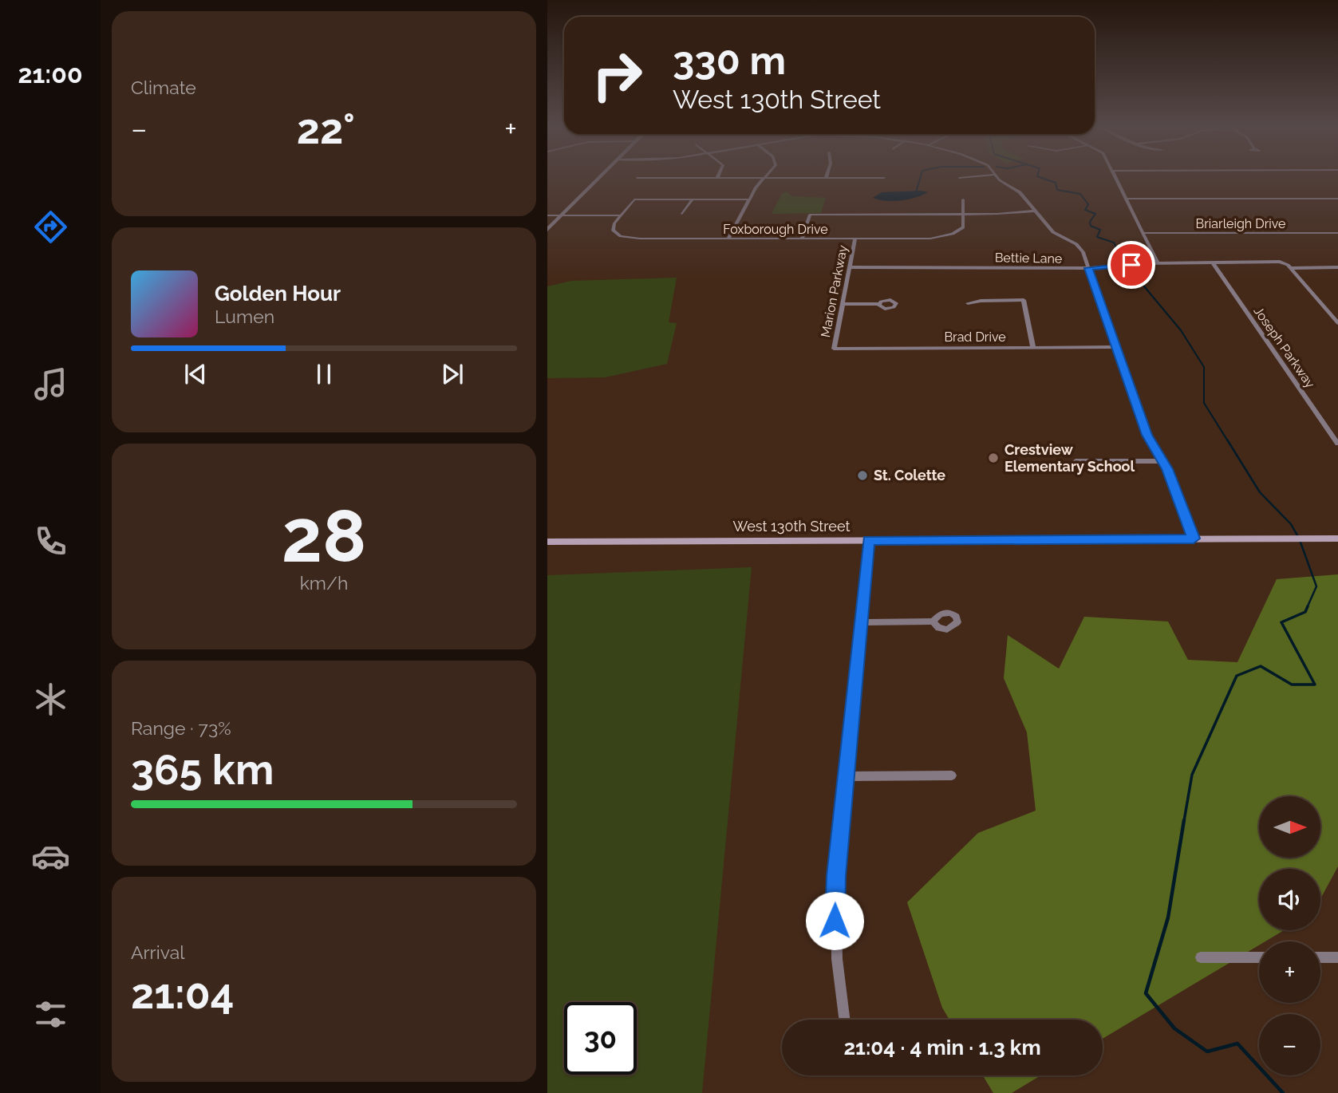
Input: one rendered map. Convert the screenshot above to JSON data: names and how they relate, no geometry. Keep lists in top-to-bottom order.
{
  "streets": {
    "main road": ["West 130th Street"],
    "street": [
      "Briarleigh Drive",
      "Foxborough Drive",
      "Bettie Lane",
      "Marion Parkway",
      "Brad Drive",
      "Joseph Parkway"
    ]
  },
  "crossings": [
    ["Foxborough Drive", "Marion Parkway"],
    ["Bettie Lane", "Marion Parkway"],
    ["Bettie Lane", "Joseph Parkway"],
    ["Marion Parkway", "Brad Drive"]
  ],
  "places": ["Crestview Elementary School", "St. Colette"],
  "north": "right",
  "page": {
    "tabs": "21:00",
    "tile": [
      "Climate",
      ["28", "km/h"],
      ["Range · 73%", "365 km"],
      ["Arrival", "21:04"]
    ],
    "turn": ["330 m", "West 130th Street"],
    "heat": ["−", "22°", "+"],
    "song": ["Golden Hour", "Lumen"],
    "map_buttons": ["+", "−"],
    "limit": "30",
    "trip": "21:04 · 4 min · 1.3 km"
  }
}
